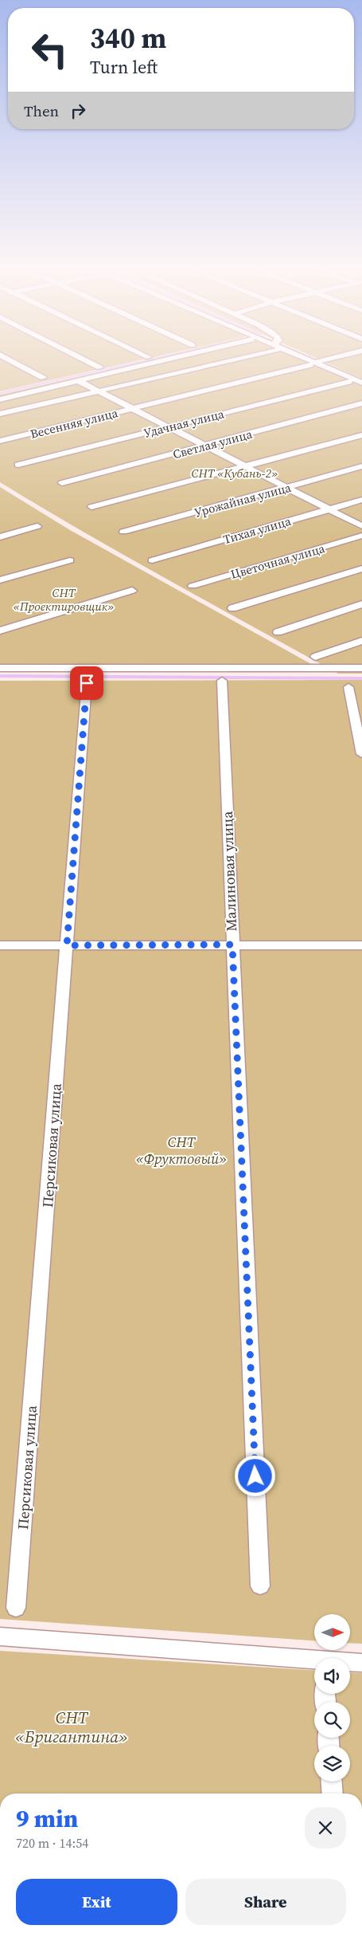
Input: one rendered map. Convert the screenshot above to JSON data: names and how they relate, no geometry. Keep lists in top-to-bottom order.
{
  "streets": {
    "street": [
      "Весенняя улица",
      "Удачная улица",
      "Светлая улица",
      "Урожайная улица",
      "Тихая улица",
      "Цветочная улица",
      "Малиновая улица",
      "Персиковая улица"
    ]
  },
  "parks": [
    "СНТ «Кубань-2»",
    "СНТ «Проектировщик»",
    "СНТ «Фруктовый»",
    "СНТ «Бригантина»"
  ],
  "north": "right",
  "page": {
    "turn": ["340 m", "Turn left"],
    "then": "Then",
    "heading": ["9 min", "720 m · 14:54"],
    "buttons": ["Exit", "Share"]
  }
}
